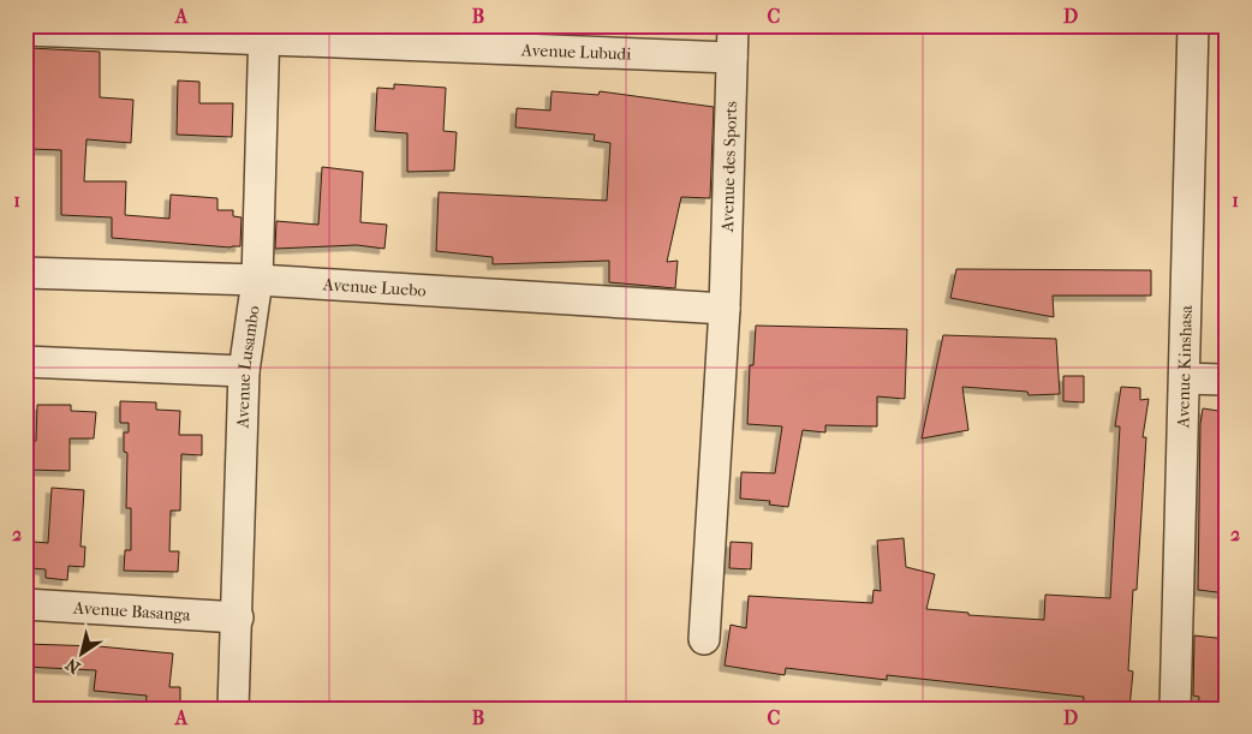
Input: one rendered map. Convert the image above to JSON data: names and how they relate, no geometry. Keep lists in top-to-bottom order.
{
  "streets": {
    "street": [
      "Avenue Lubudi",
      "Avenue des Sports",
      "Avenue Luebo",
      "Avenue Lusambo",
      "Avenue Kinshasa",
      "Avenue Basanga"
    ]
  },
  "crossings": [
    ["Avenue Lubudi", "Avenue des Sports"],
    ["Avenue Lubudi", "Avenue Lusambo"],
    ["Avenue des Sports", "Avenue Luebo"],
    ["Avenue Luebo", "Avenue Lusambo"],
    ["Avenue Lusambo", "Avenue Basanga"]
  ],
  "north": "bottom left",
  "grid": {
    "columns": [
      "A",
      "B",
      "C",
      "D"
    ],
    "rows": ["1", "2"]
  }
}
